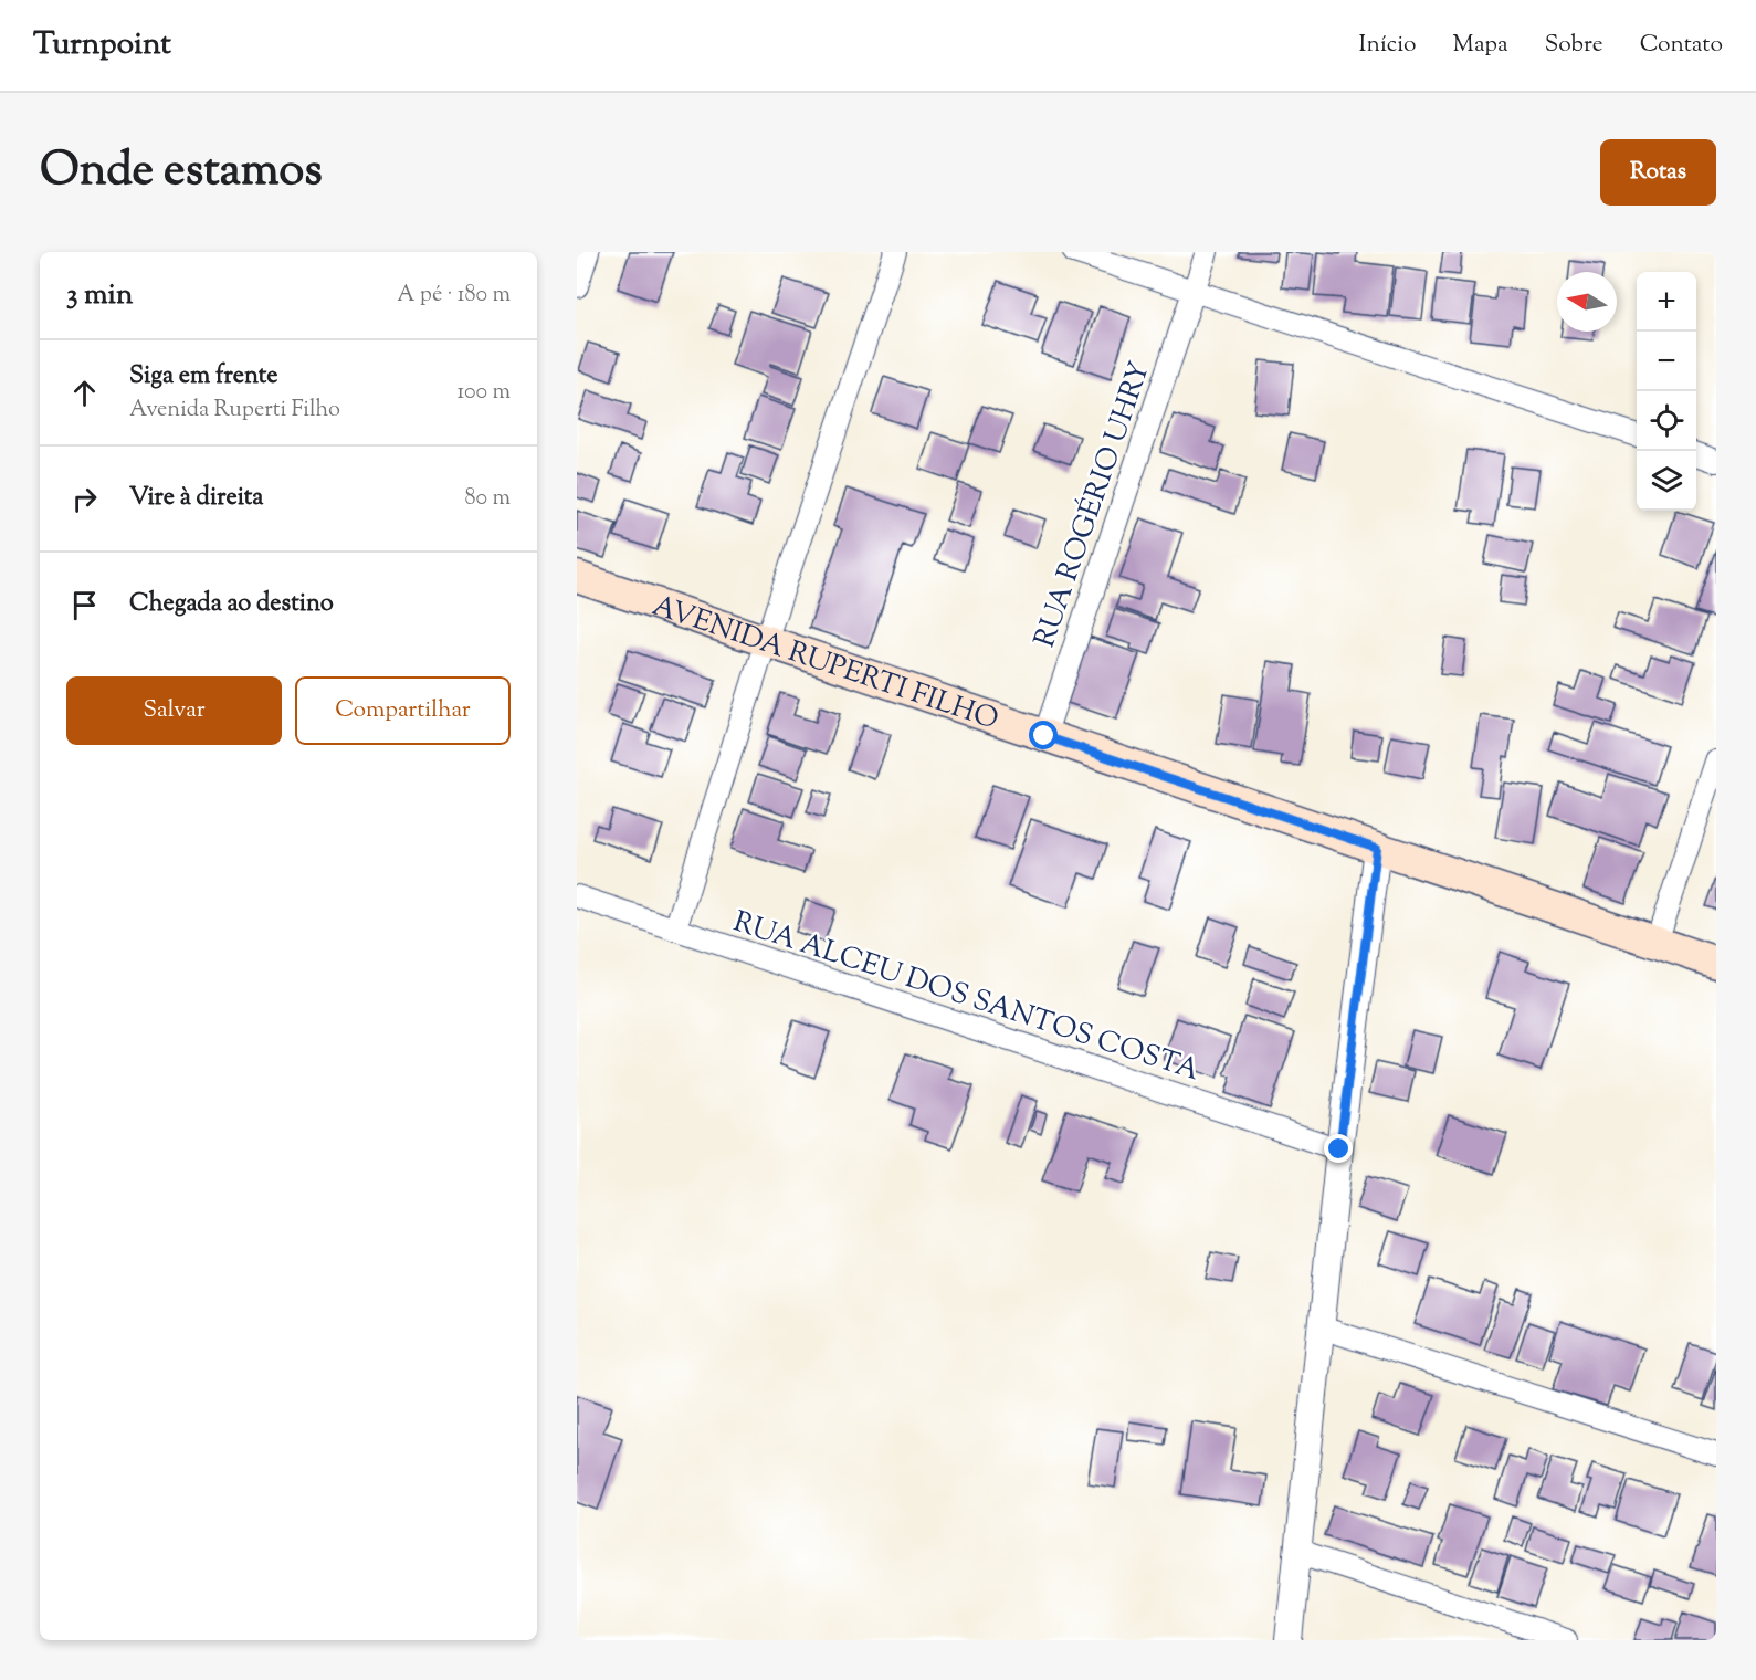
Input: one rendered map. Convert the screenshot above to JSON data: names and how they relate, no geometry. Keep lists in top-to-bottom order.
{
  "streets": {
    "main road": ["AVENIDA RUPERTI FILHO"],
    "street": ["RUA ROGÉRIO UHRY", "RUA ALCEU DOS SANTOS COSTA"]
  },
  "crossings": [
    ["RUA ROGÉRIO UHRY", "AVENIDA RUPERTI FILHO"]
  ],
  "north": "left",
  "page": {
    "header": "Turnpoint",
    "nav": [
      "Início",
      "Mapa",
      "Sobre",
      "Contato"
    ],
    "title": "Onde estamos",
    "buttons": [
      "Rotas",
      ["Salvar", "Compartilhar"]
    ],
    "heading": ["3 min", "A pé · 180 m"],
    "map_buttons": ["+", "−"],
    "list": [
      ["Siga em frente", "Avenida Ruperti Filho", "100 m"],
      ["Vire à direita", "80 m"],
      "Chegada ao destino"
    ]
  }
}
